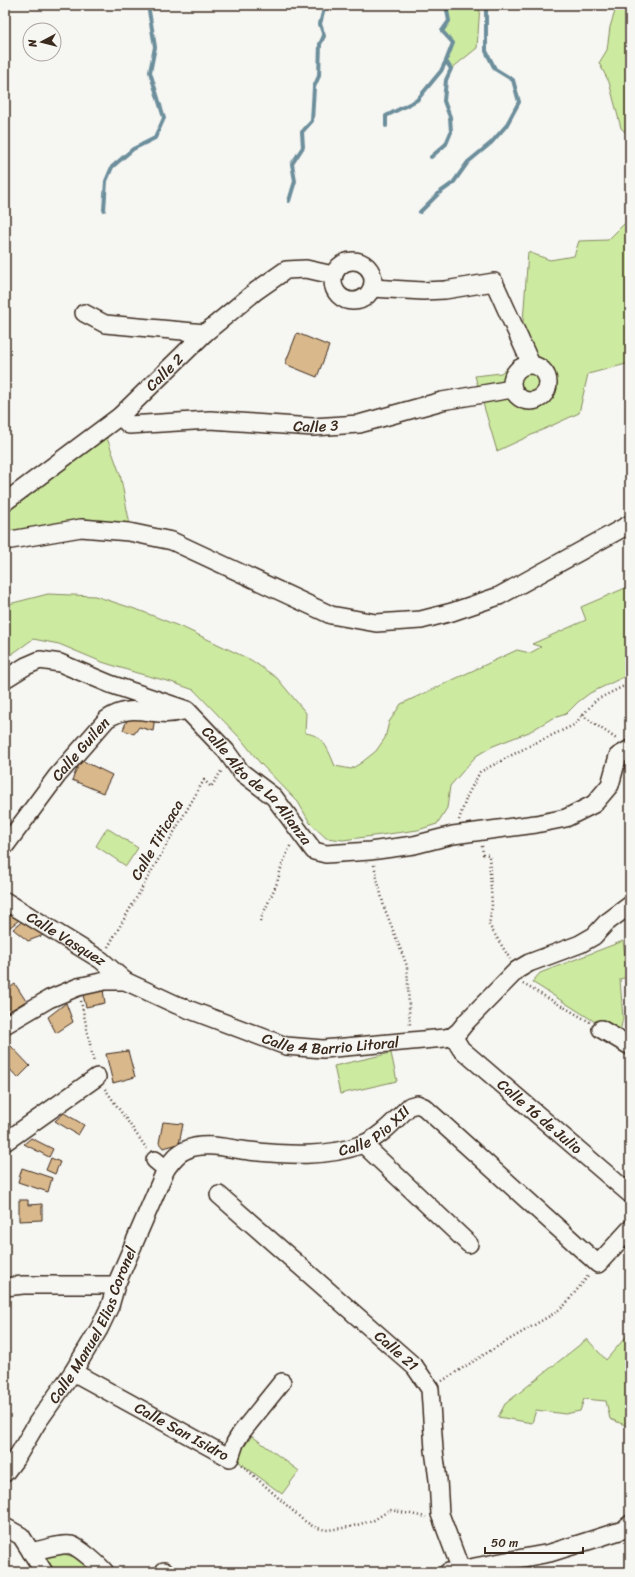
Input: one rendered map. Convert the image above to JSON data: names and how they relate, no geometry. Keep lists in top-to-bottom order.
{
  "streets": {
    "street": [
      "Calle 2",
      "Calle 3",
      "Calle Guilen",
      "Calle Alto de La Alianza",
      "Calle Vasquez",
      "Calle 4 Barrio Litoral",
      "Calle 16 de Julio",
      "Calle Pio XII",
      "Calle Manuel Elias Coronel",
      "Calle 21",
      "Calle San Isidro"
    ],
    "path": ["Calle Titicaca"]
  },
  "crossings": [
    ["Calle 2", "Calle 3"],
    ["Calle Guilen", "Calle Alto de La Alianza"],
    ["Calle Alto de La Alianza", "Calle Titicaca"],
    ["Calle Titicaca", "Calle Vasquez"],
    ["Calle Vasquez", "Calle 4 Barrio Litoral"],
    ["Calle 4 Barrio Litoral", "Calle 16 de Julio"],
    ["Calle Pio XII", "Calle Manuel Elias Coronel"],
    ["Calle Manuel Elias Coronel", "Calle San Isidro"]
  ],
  "scale_bar": "50 m",
  "north": "left"
}
